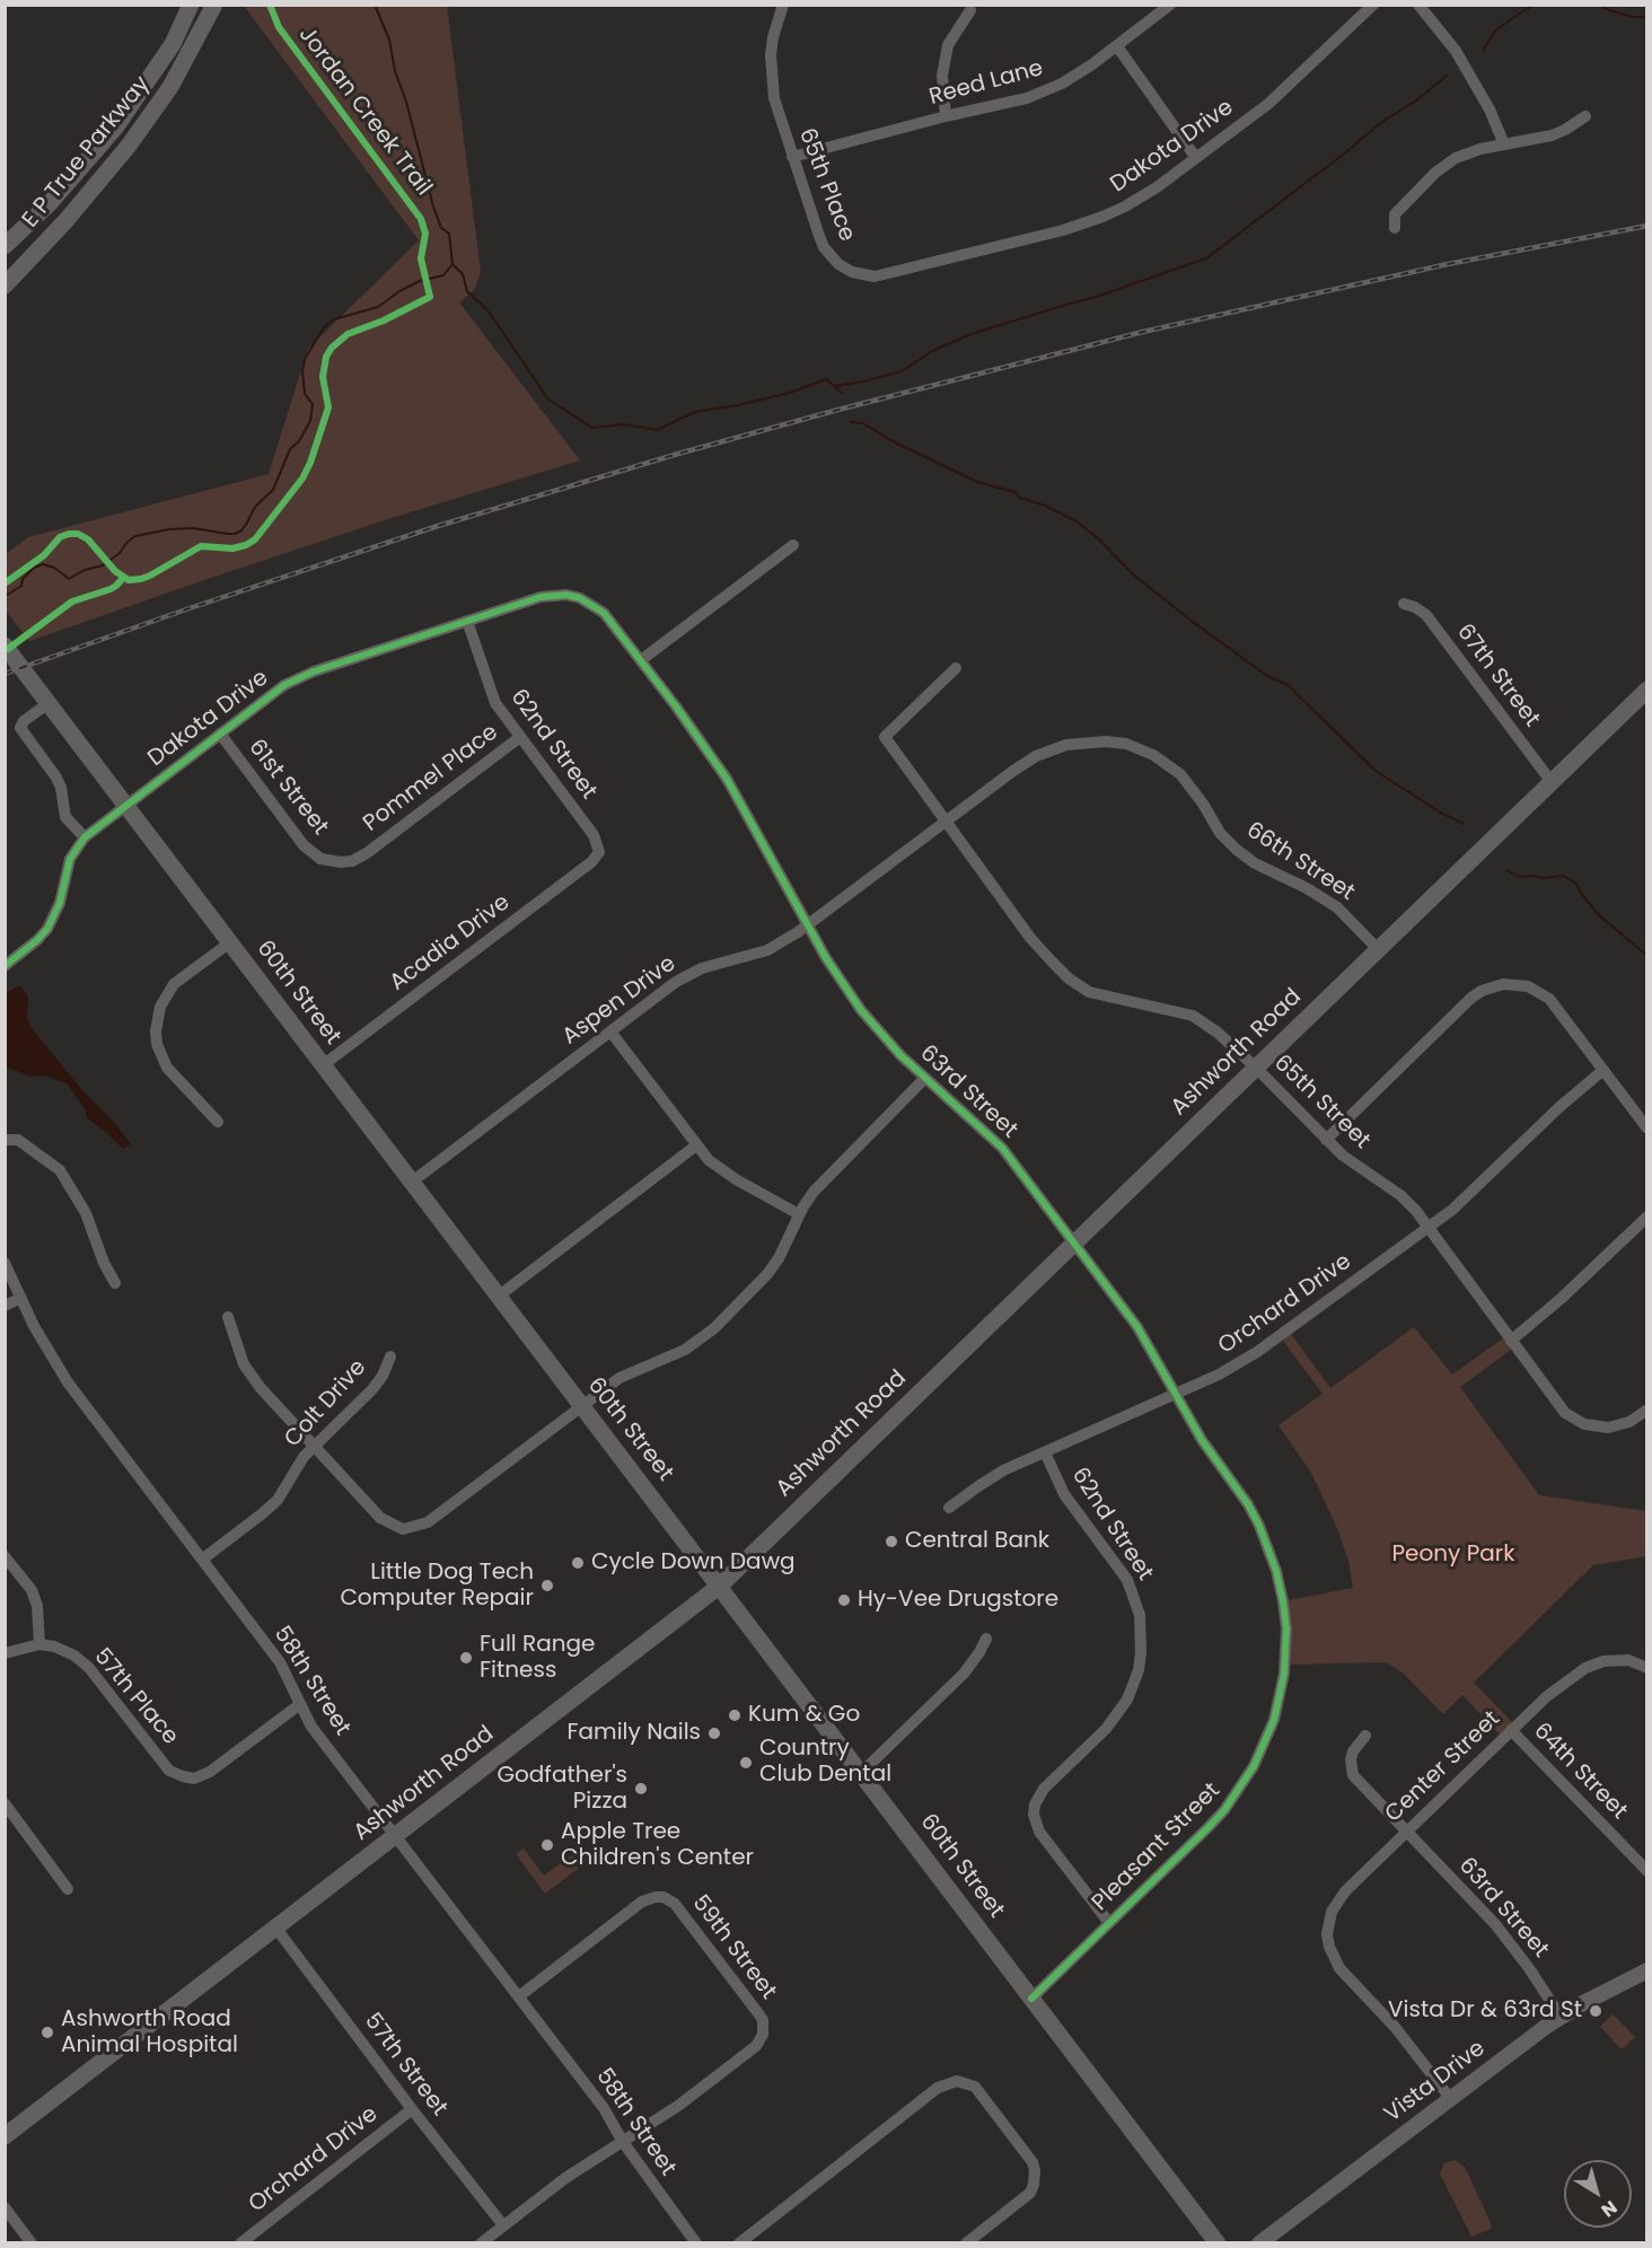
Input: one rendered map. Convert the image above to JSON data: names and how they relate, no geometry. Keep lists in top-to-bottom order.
{
  "streets": {
    "main road": ["E P True Parkway", "60th Street", "Ashworth Road"],
    "street": [
      "Reed Lane",
      "Dakota Drive",
      "65th Place",
      "67th Street",
      "62nd Street",
      "Pommel Place",
      "61st Street",
      "66th Street",
      "Acadia Drive",
      "Aspen Drive",
      "63rd Street",
      "65th Street",
      "Orchard Drive",
      "Colt Drive",
      "58th Street",
      "57th Place",
      "Center Street",
      "64th Street",
      "Pleasant Street",
      "59th Street",
      "57th Street",
      "Vista Drive"
    ],
    "cycle path": ["Jordan Creek Trail"]
  },
  "crossings": [
    ["Reed Lane", "65th Place"],
    ["Dakota Drive", "65th Place"],
    ["Dakota Drive", "62nd Street"],
    ["Dakota Drive", "61st Street"],
    ["Dakota Drive", "60th Street"],
    ["Dakota Drive", "63rd Street"],
    ["67th Street", "Ashworth Road"],
    ["62nd Street", "Pommel Place"],
    ["62nd Street", "Acadia Drive"],
    ["62nd Street", "Orchard Drive"],
    ["62nd Street", "Pleasant Street"],
    ["Pommel Place", "61st Street"],
    ["66th Street", "Aspen Drive"],
    ["66th Street", "Ashworth Road"],
    ["Acadia Drive", "60th Street"],
    ["60th Street", "Aspen Drive"],
    ["60th Street", "Ashworth Road"],
    ["60th Street", "Pleasant Street"],
    ["Aspen Drive", "63rd Street"],
    ["Aspen Drive", "65th Street"],
    ["Ashworth Road", "63rd Street"],
    ["Ashworth Road", "65th Street"],
    ["Ashworth Road", "58th Street"],
    ["Ashworth Road", "57th Street"],
    ["63rd Street", "Orchard Drive"],
    ["63rd Street", "Center Street"],
    ["63rd Street", "Pleasant Street"],
    ["63rd Street", "Vista Drive"],
    ["65th Street", "Orchard Drive"],
    ["Orchard Drive", "57th Street"],
    ["Colt Drive", "58th Street"],
    ["58th Street", "57th Place"],
    ["58th Street", "59th Street"],
    ["Center Street", "64th Street"],
    ["Center Street", "Vista Drive"]
  ],
  "parks": ["Peony Park"],
  "places": [
    "Central Bank",
    "Cycle Down Dawg",
    "Little Dog Tech Computer Repair",
    "Hy-Vee Drugstore",
    "Full Range Fitness",
    "Kum & Go",
    "Family Nails",
    "Country Club Dental",
    "Godfather's Pizza",
    "Apple Tree Children's Center",
    "Vista Dr & 63rd St",
    "Ashworth Road Animal Hospital"
  ],
  "north": "bottom right"
}
